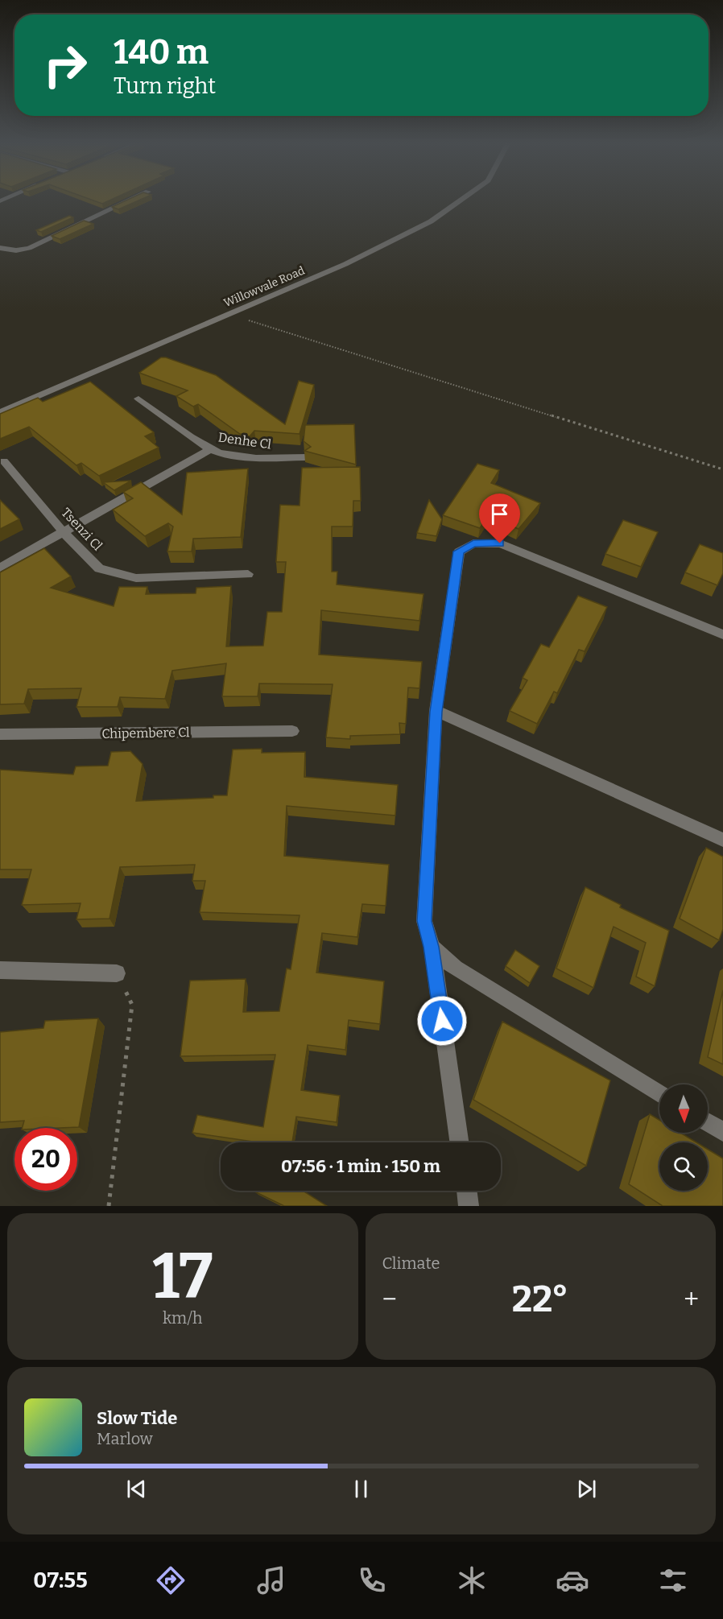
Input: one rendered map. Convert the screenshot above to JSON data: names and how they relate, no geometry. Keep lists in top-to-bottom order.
{
  "streets": {
    "street": [
      "Willowvale Road",
      "Denhe Cl",
      "Tsenzi Cl",
      "Chipembere Cl"
    ]
  },
  "north": "bottom",
  "page": {
    "turn": ["140 m", "Turn right"],
    "limit": "20",
    "trip": "07:56 · 1 min · 150 m",
    "tile": [
      ["17", "km/h"],
      "Climate"
    ],
    "heat": ["−", "22°", "+"],
    "song": ["Slow Tide", "Marlow"],
    "tabs": "07:55"
  }
}
